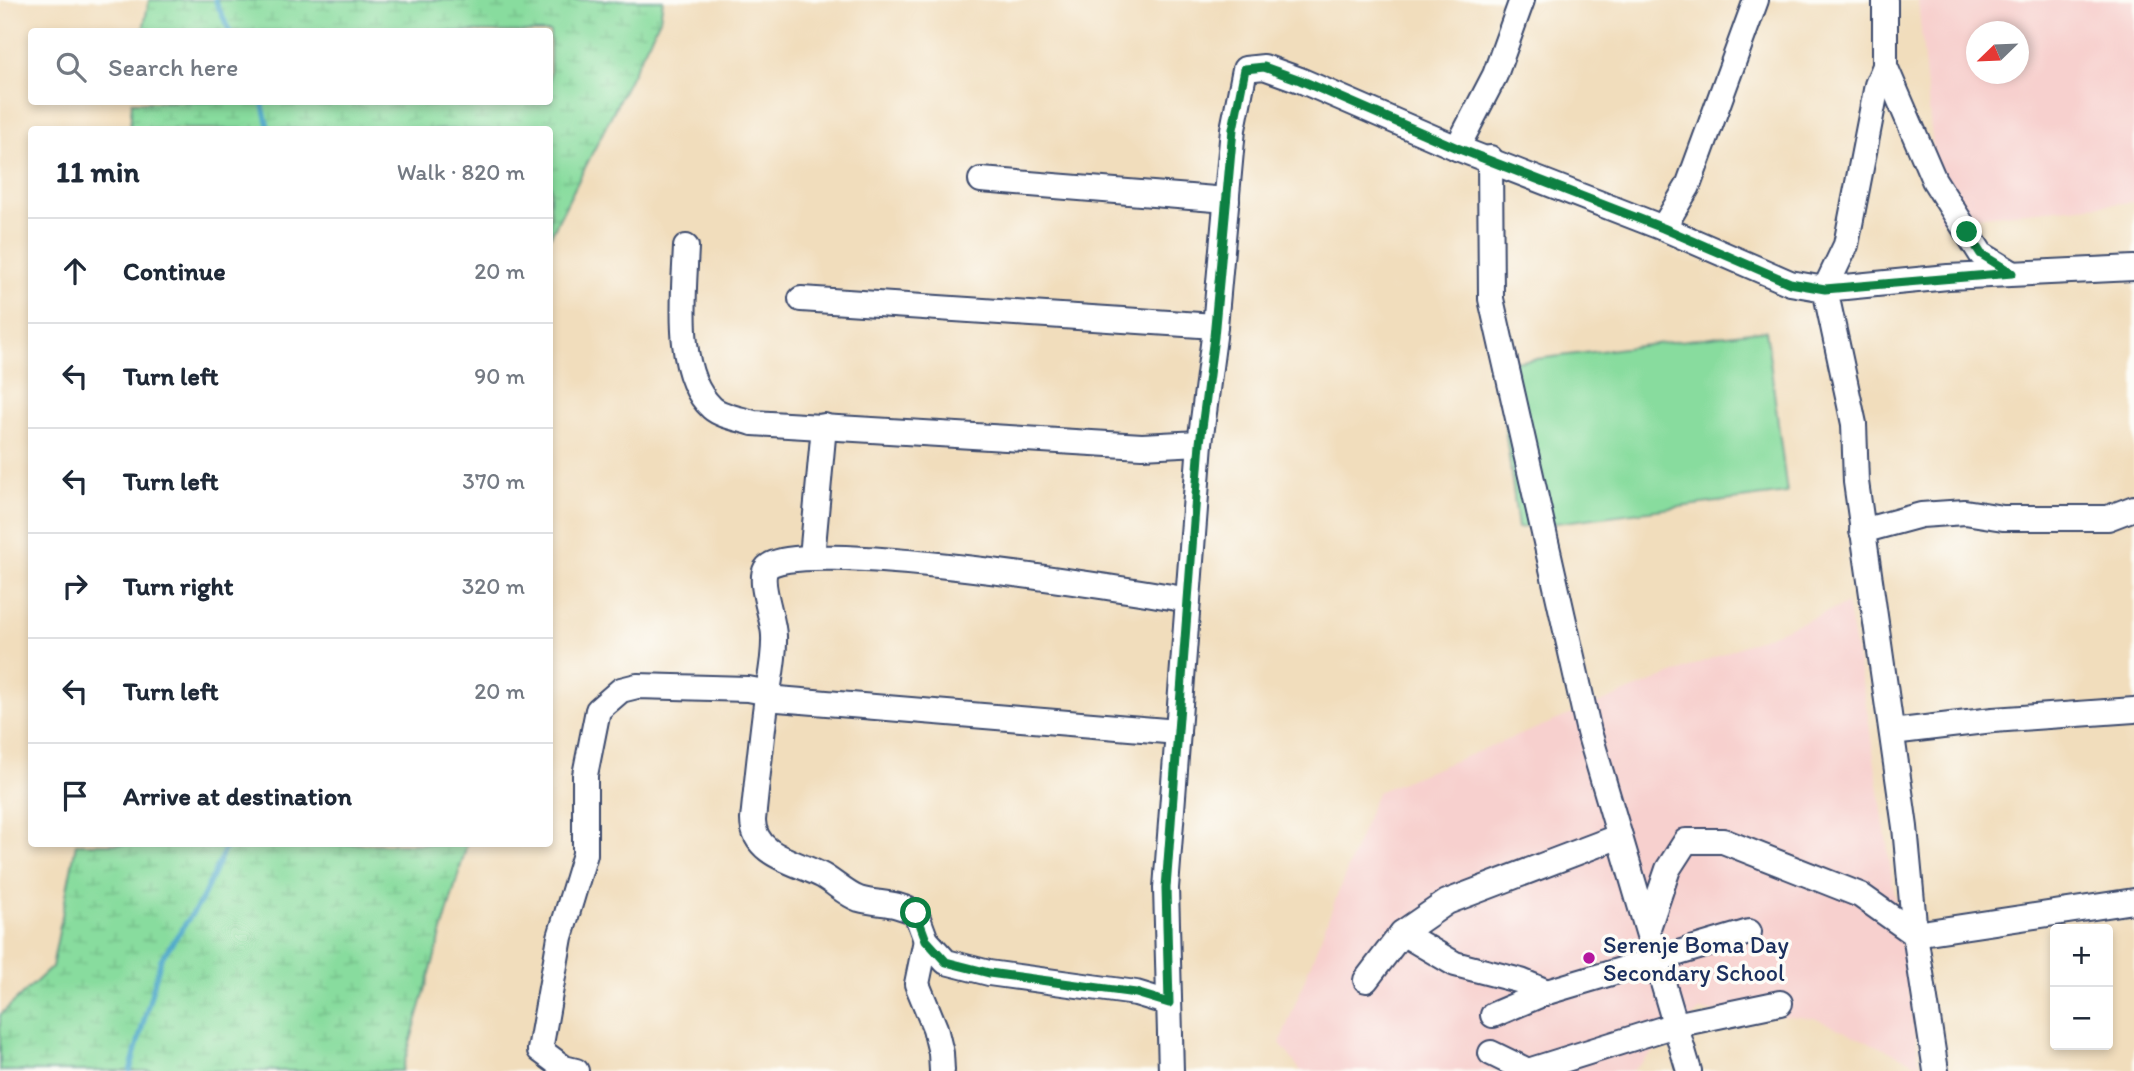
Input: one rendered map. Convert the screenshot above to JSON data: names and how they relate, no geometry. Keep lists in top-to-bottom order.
{
  "places": ["Serenje Boma Day Secondary School"],
  "north": "bottom left",
  "page": {
    "search": "Search here",
    "heading": ["11 min", "Walk · 820 m"],
    "list": [
      ["Continue", "20 m"],
      ["Turn left", "90 m"],
      ["Turn left", "370 m"],
      ["Turn right", "320 m"],
      ["Turn left", "20 m"],
      "Arrive at destination"
    ],
    "map_buttons": ["+", "−"]
  }
}
